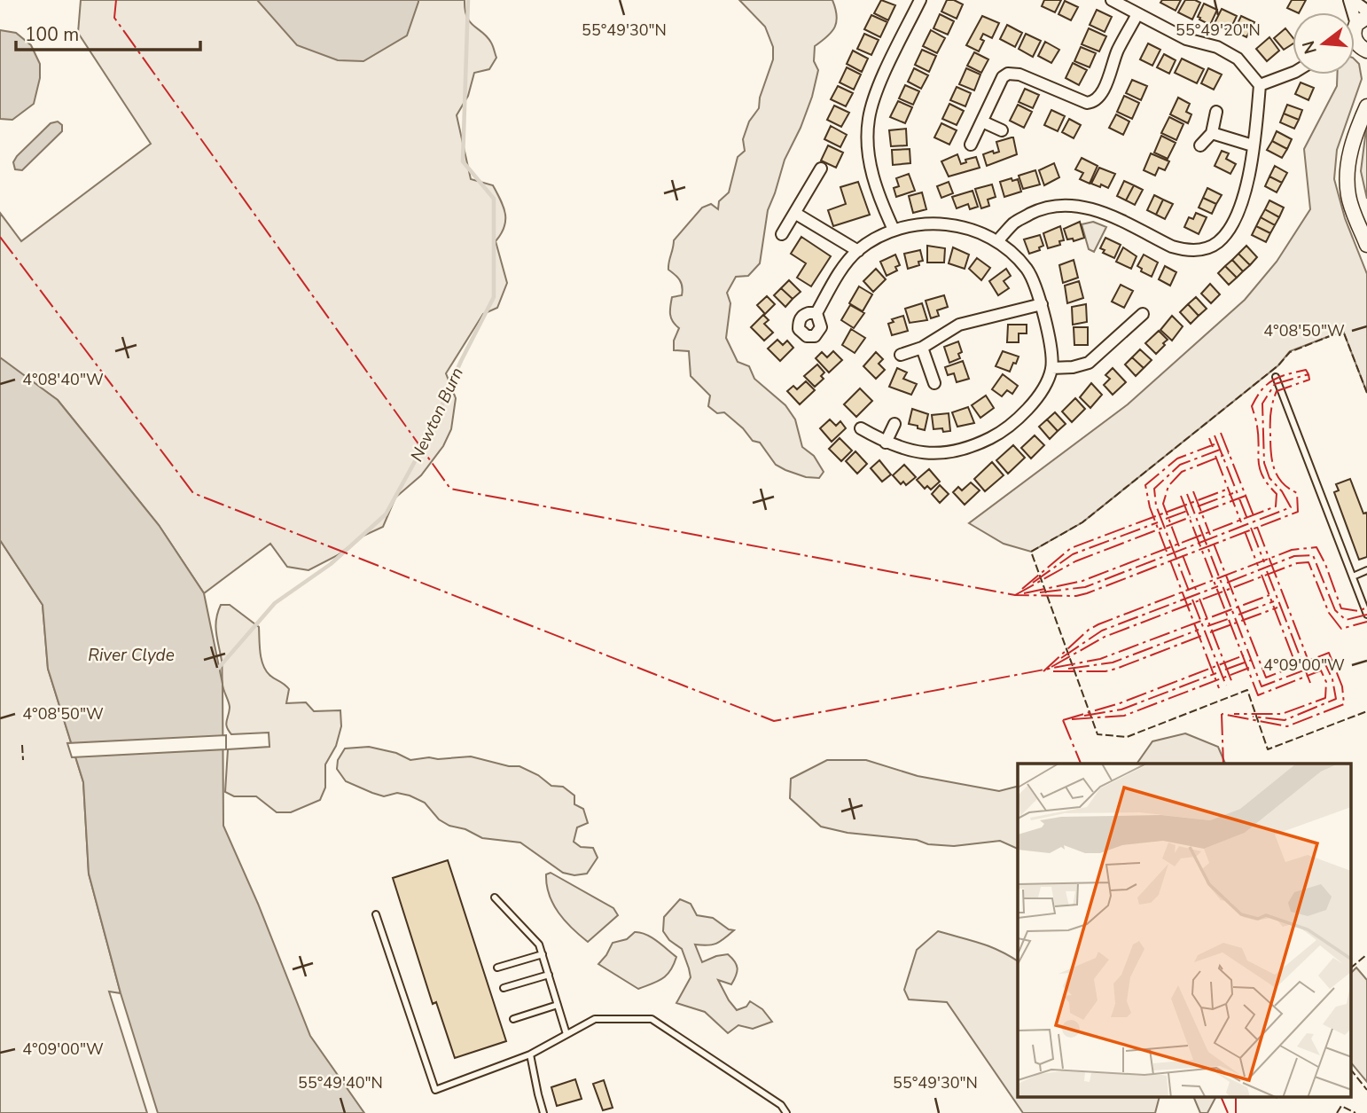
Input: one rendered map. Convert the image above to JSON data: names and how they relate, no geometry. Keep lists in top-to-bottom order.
{
  "water": ["Newton Burn", "River Clyde"],
  "scale_bar": "100 m",
  "north": "left",
  "coordinates": [
    "55°49'30\"N",
    "55°49'20\"N",
    "4°08'50\"W",
    "4°08'40\"W",
    "4°09'00\"W",
    "55°49'40\"N"
  ]
}
